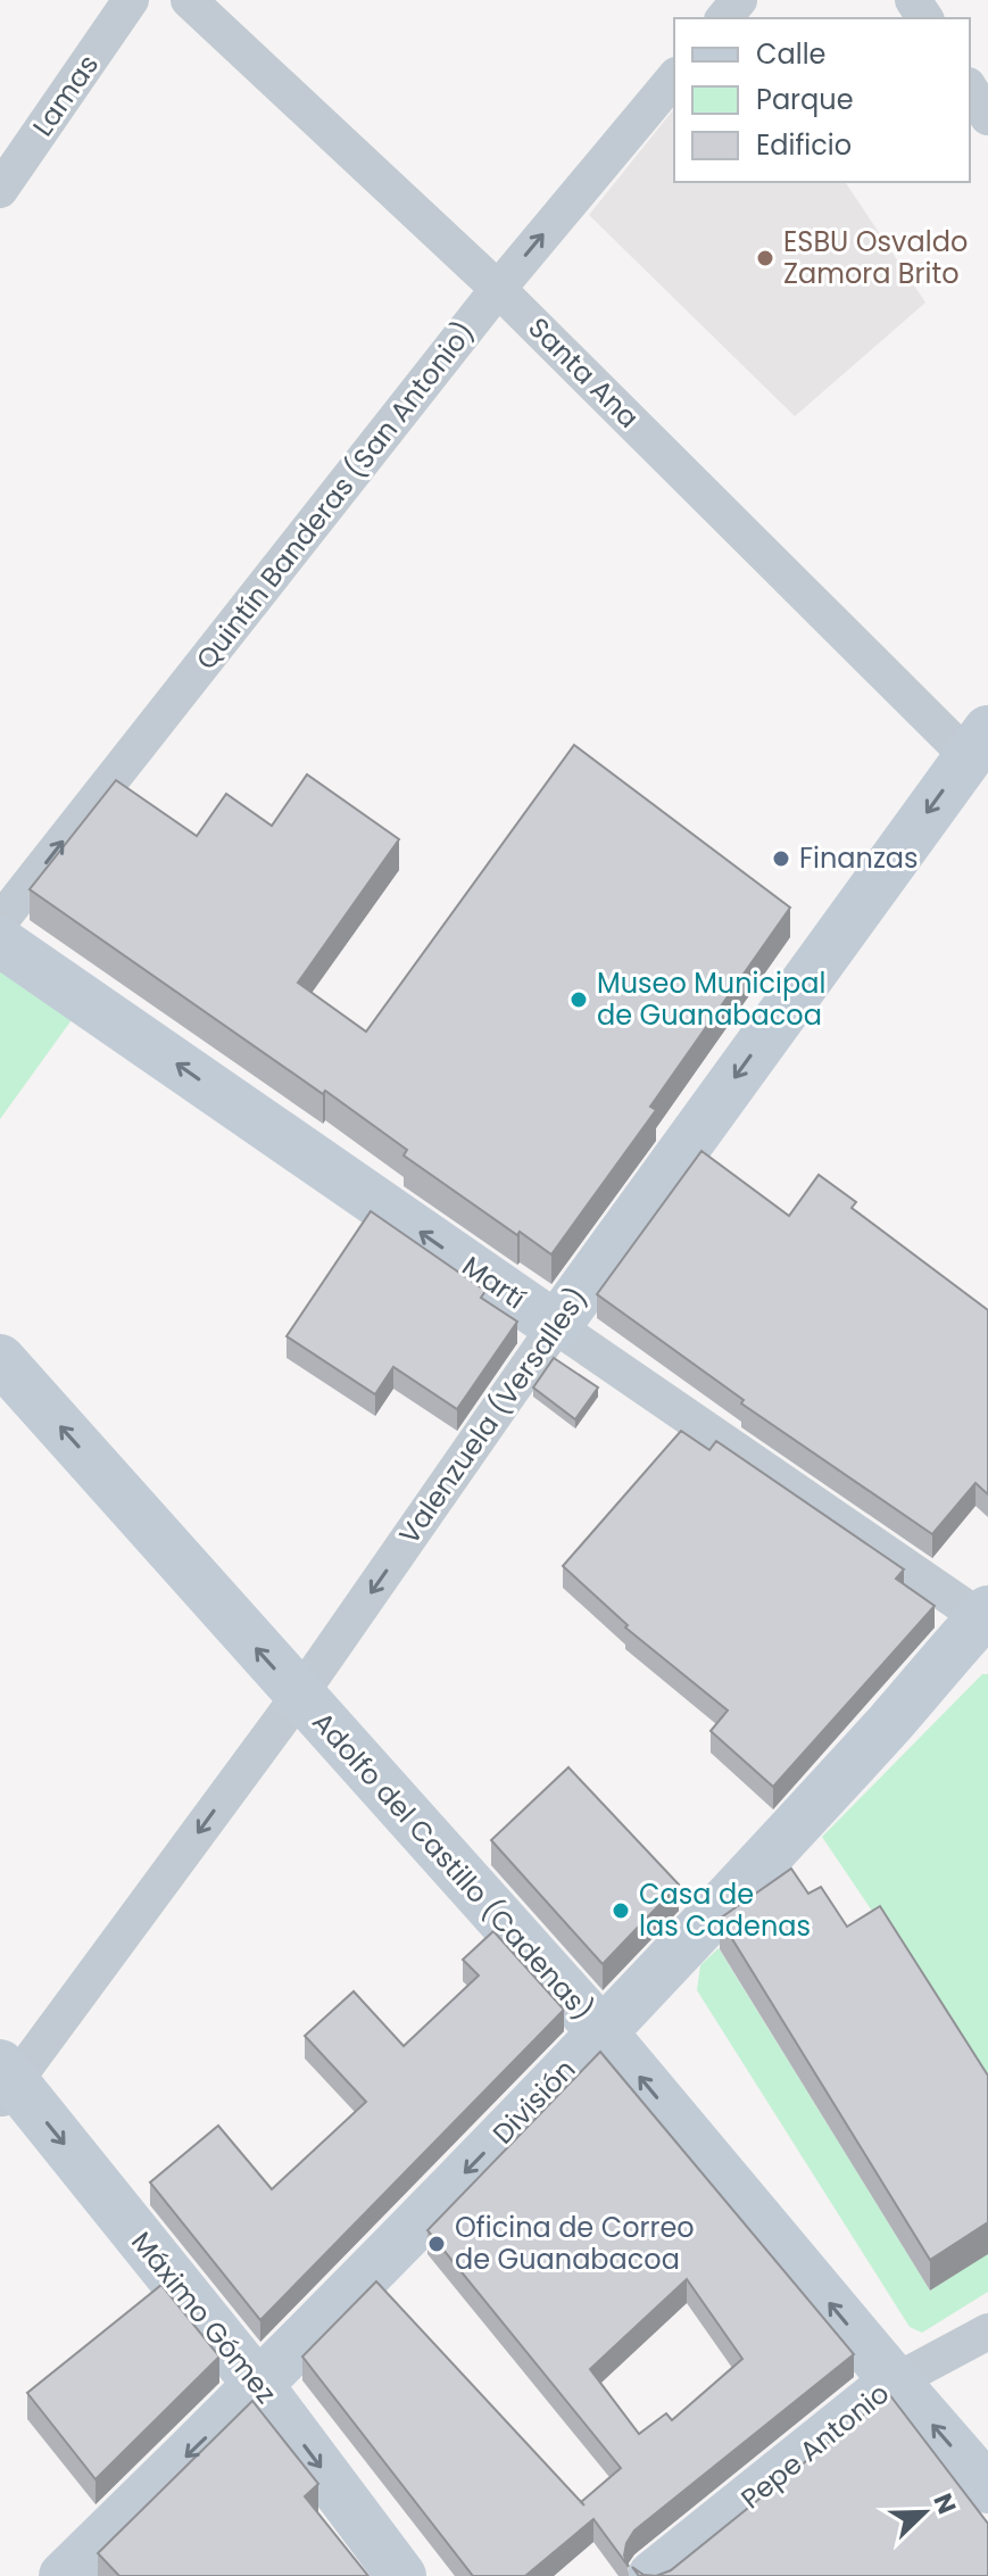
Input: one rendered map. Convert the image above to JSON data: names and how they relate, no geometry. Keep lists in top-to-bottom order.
{
  "streets": {
    "street": [
      "Lamas",
      "Santa Ana",
      "Quintín Banderas (San Antonio)",
      "Martí",
      "Valenzuela (Versalles)",
      "Adolfo del Castillo (Cadenas)",
      "División",
      "Máximo Gómez",
      "Pepe Antonio"
    ]
  },
  "crossings": [
    ["Santa Ana", "Quintín Banderas (San Antonio)"],
    ["Santa Ana", "Valenzuela (Versalles)"],
    ["Martí", "Valenzuela (Versalles)"],
    ["Martí", "División"],
    ["Valenzuela (Versalles)", "Adolfo del Castillo (Cadenas)"],
    ["Valenzuela (Versalles)", "Máximo Gómez"],
    ["Adolfo del Castillo (Cadenas)", "División"],
    ["Adolfo del Castillo (Cadenas)", "Pepe Antonio"],
    ["División", "Máximo Gómez"]
  ],
  "one_way": [
    "Quintín Banderas (San Antonio)",
    "Martí",
    "Valenzuela (Versalles)",
    "Adolfo del Castillo (Cadenas)",
    "División",
    "Máximo Gómez"
  ],
  "places": [
    "ESBU Osvaldo Zamora Brito",
    "Finanzas",
    "Museo Municipal de Guanabacoa",
    "Casa de las Cadenas",
    "Oficina de Correo de Guanabacoa"
  ],
  "legend": ["Calle", "Parque", "Edificio"],
  "north": "top right"
}
